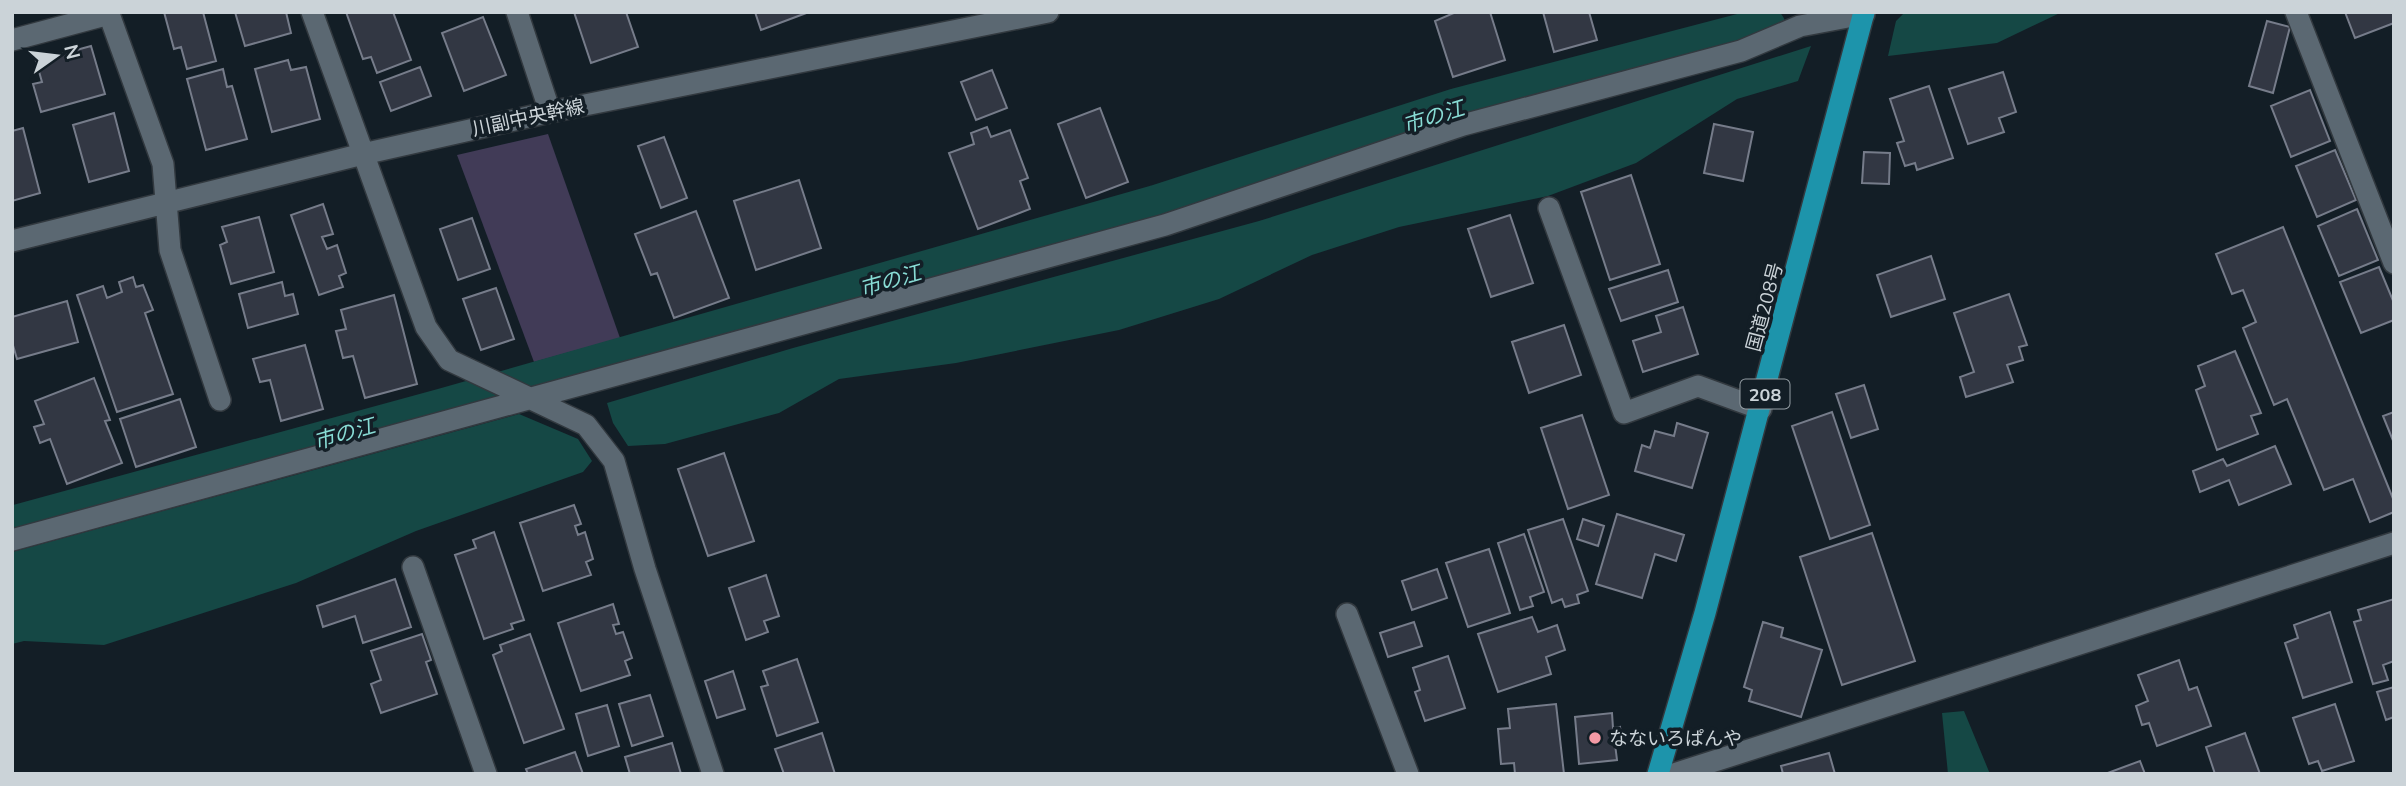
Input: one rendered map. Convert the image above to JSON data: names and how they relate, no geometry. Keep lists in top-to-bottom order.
{
  "streets": {
    "highway": ["国道208号", "208"],
    "street": ["川副中央幹線"]
  },
  "water": ["市の江"],
  "places": ["なないろぱんや"],
  "north": "right"
}
